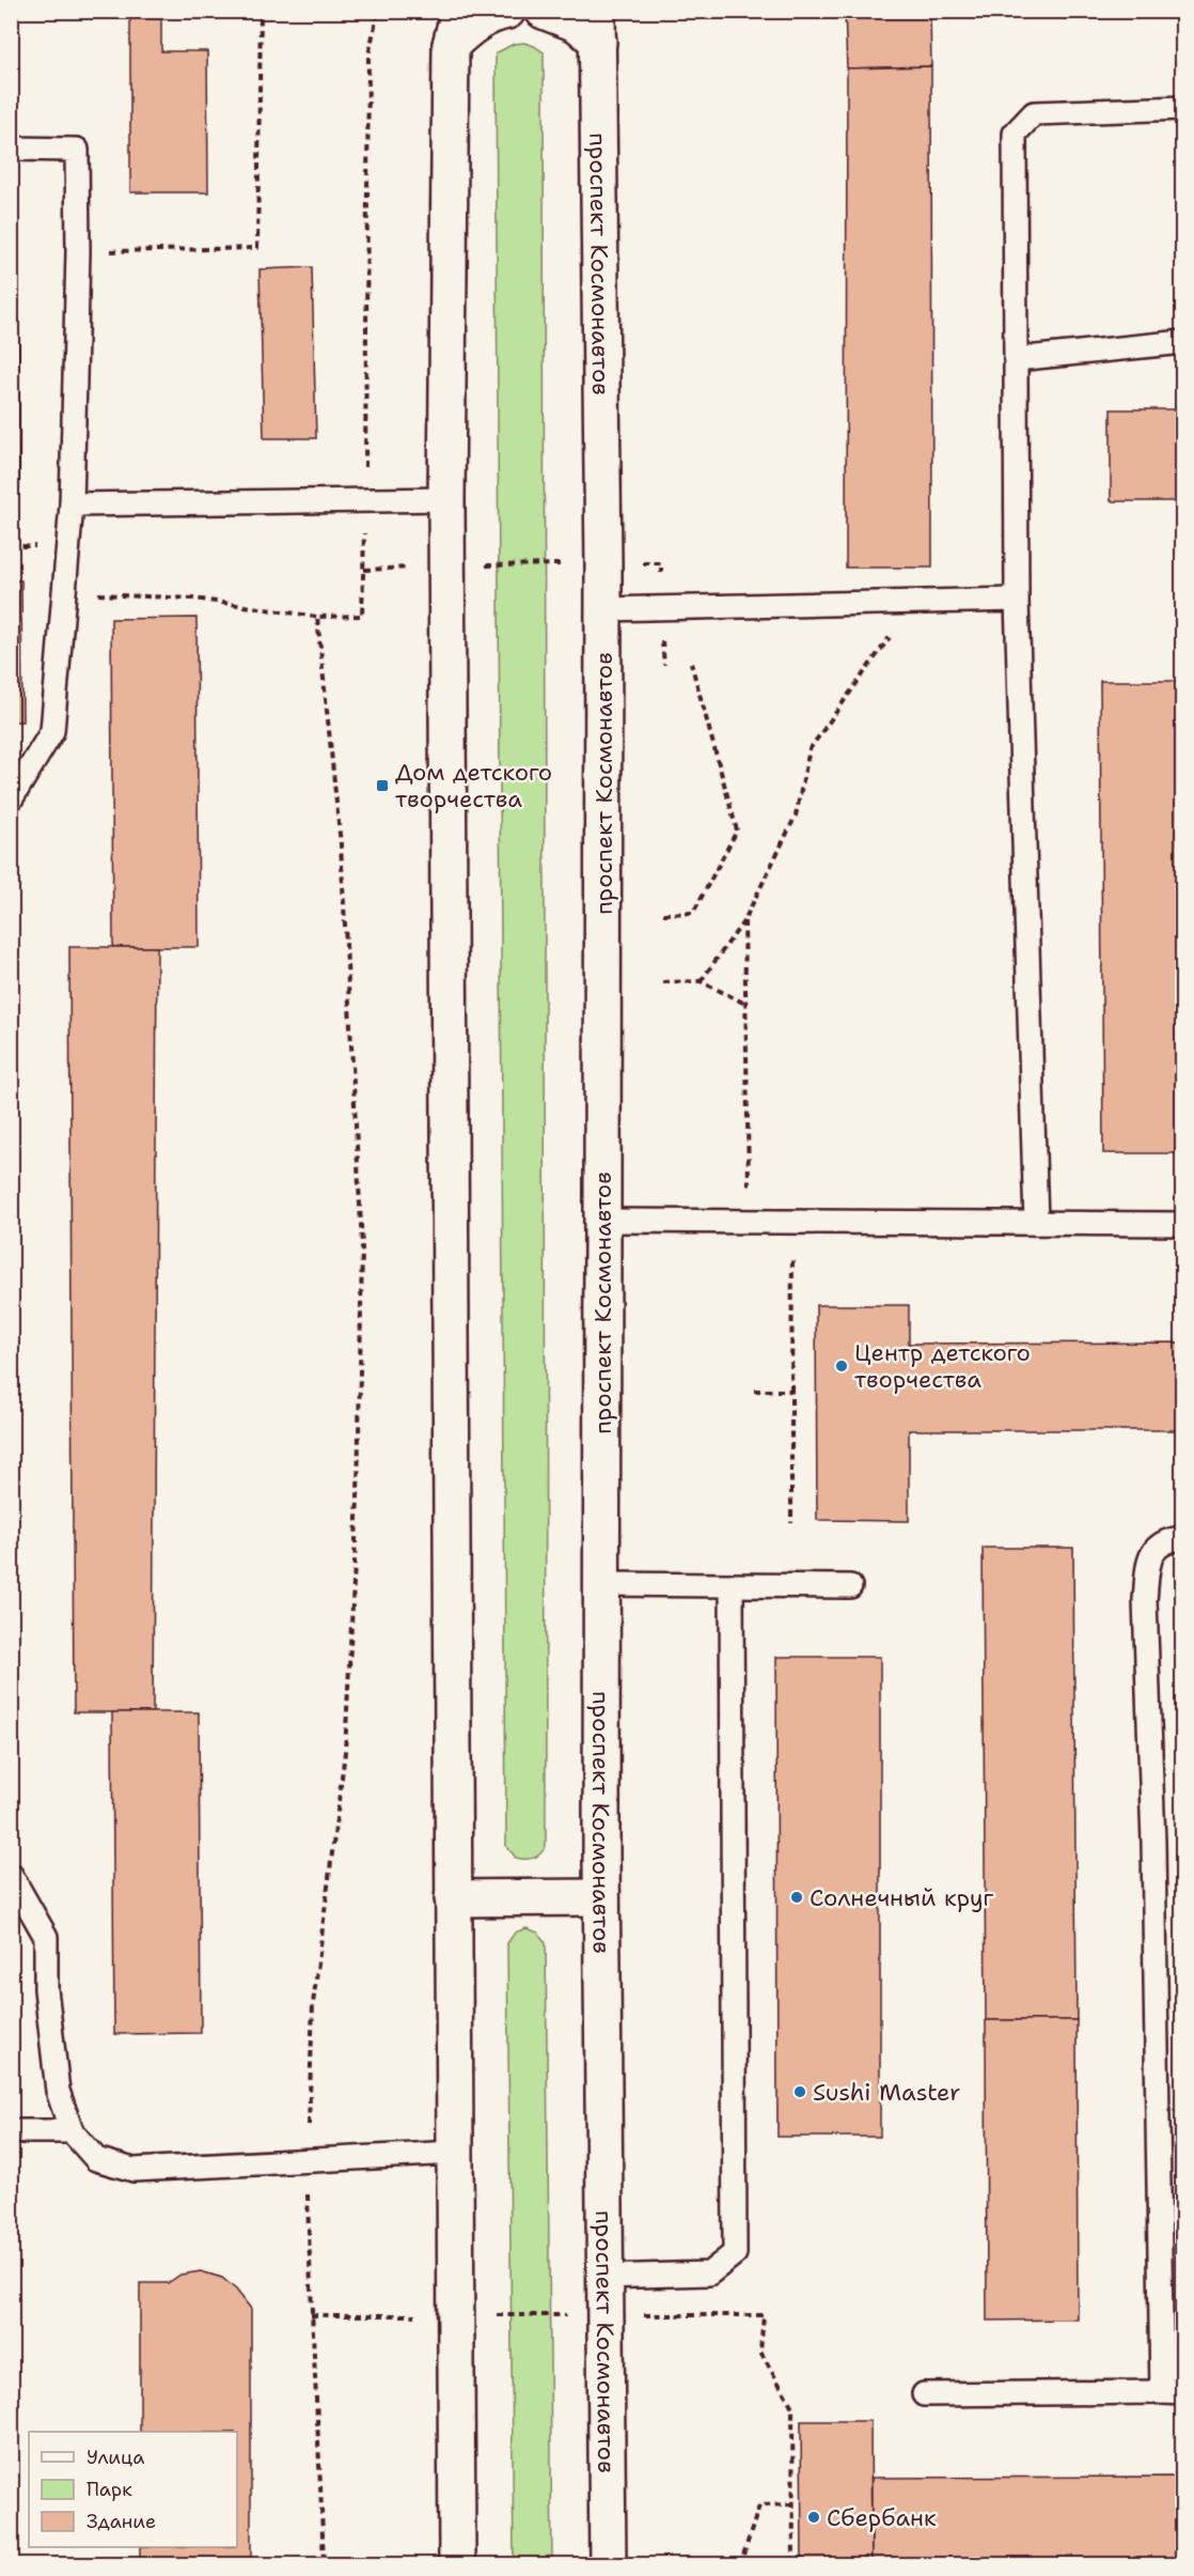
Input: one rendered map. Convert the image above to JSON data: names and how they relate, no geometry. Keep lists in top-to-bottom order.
{
  "streets": {
    "main road": ["проспект Космонавтов"]
  },
  "places": {
    "transit": ["Дом детского творчества"],
    "other": [
      "Центр детского творчества",
      "Солнечный круг",
      "Sushi Master",
      "Сбербанк"
    ]
  },
  "legend": ["Улица", "Парк", "Здание"]
}
